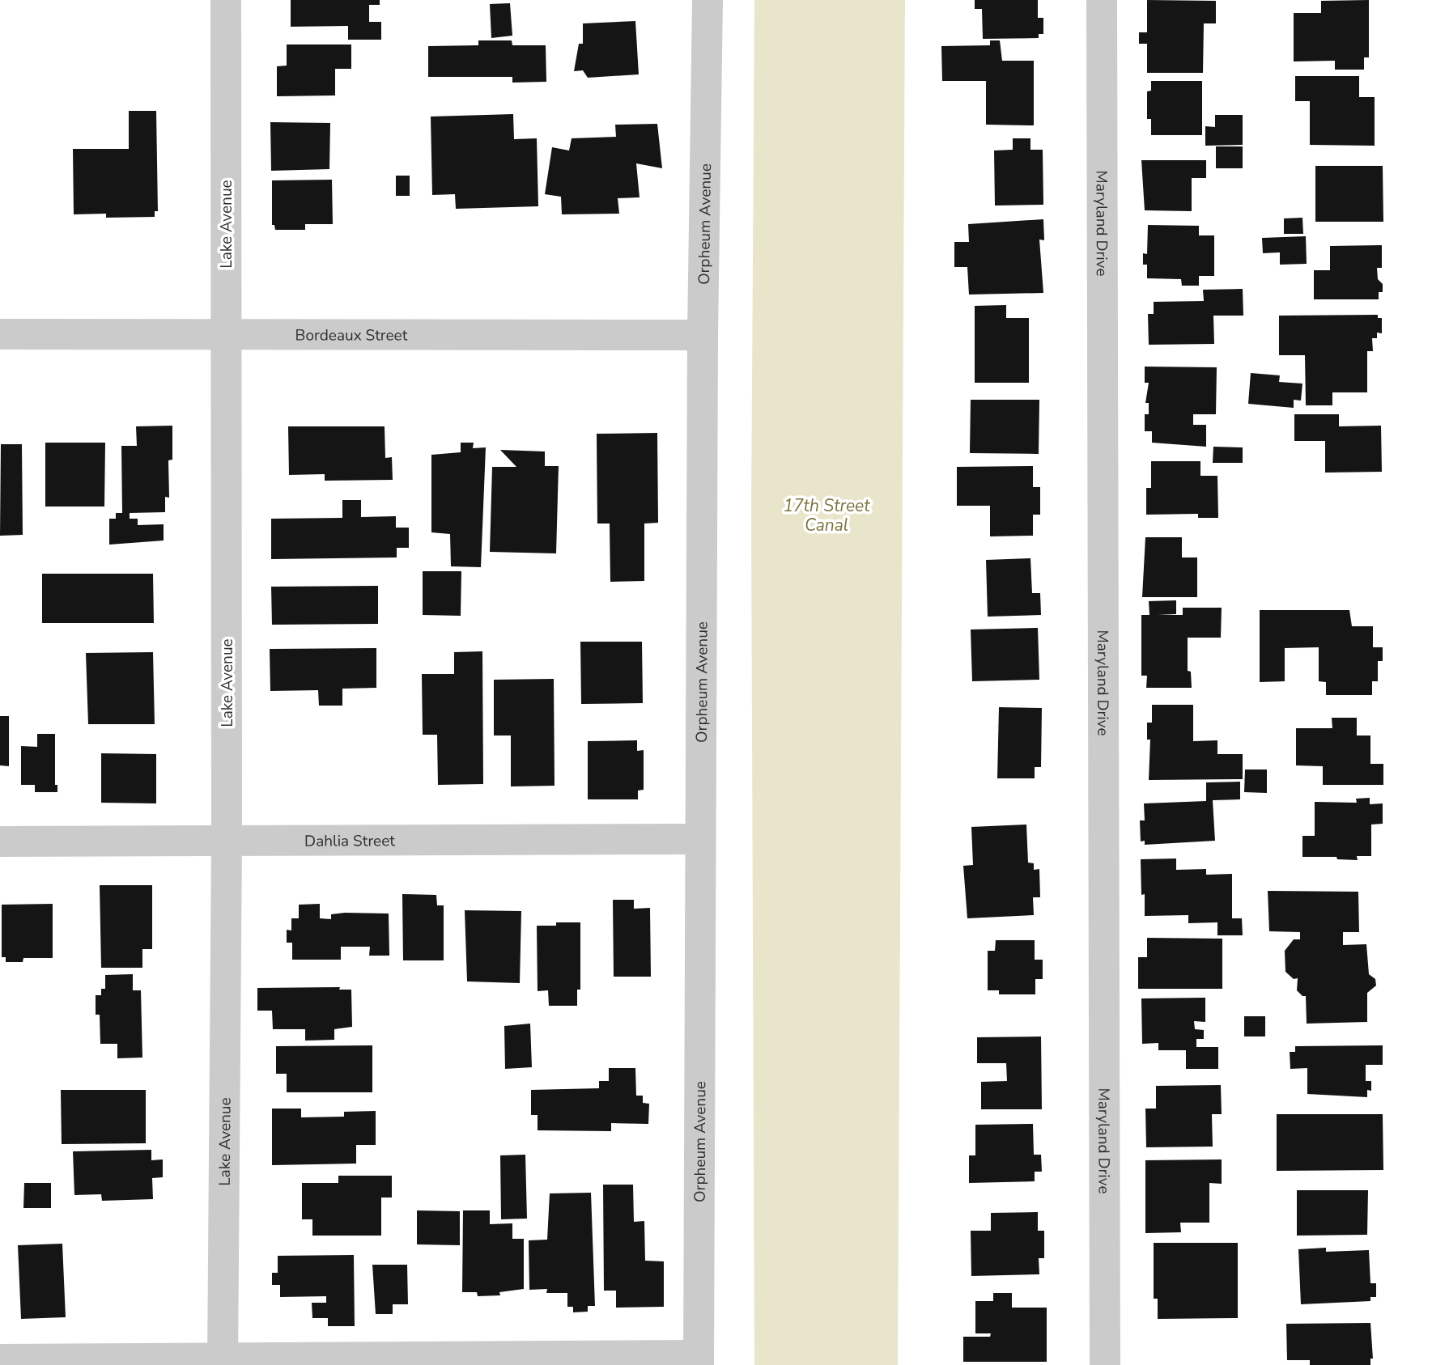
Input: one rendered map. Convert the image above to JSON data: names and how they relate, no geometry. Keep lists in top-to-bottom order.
{
  "streets": {
    "street": [
      "Lake Avenue",
      "Orpheum Avenue",
      "Maryland Drive",
      "Bordeaux Street",
      "Dahlia Street"
    ]
  },
  "crossings": [
    ["Lake Avenue", "Bordeaux Street"],
    ["Lake Avenue", "Dahlia Street"],
    ["Orpheum Avenue", "Bordeaux Street"],
    ["Orpheum Avenue", "Dahlia Street"]
  ],
  "water": ["17th Street Canal"]
}
